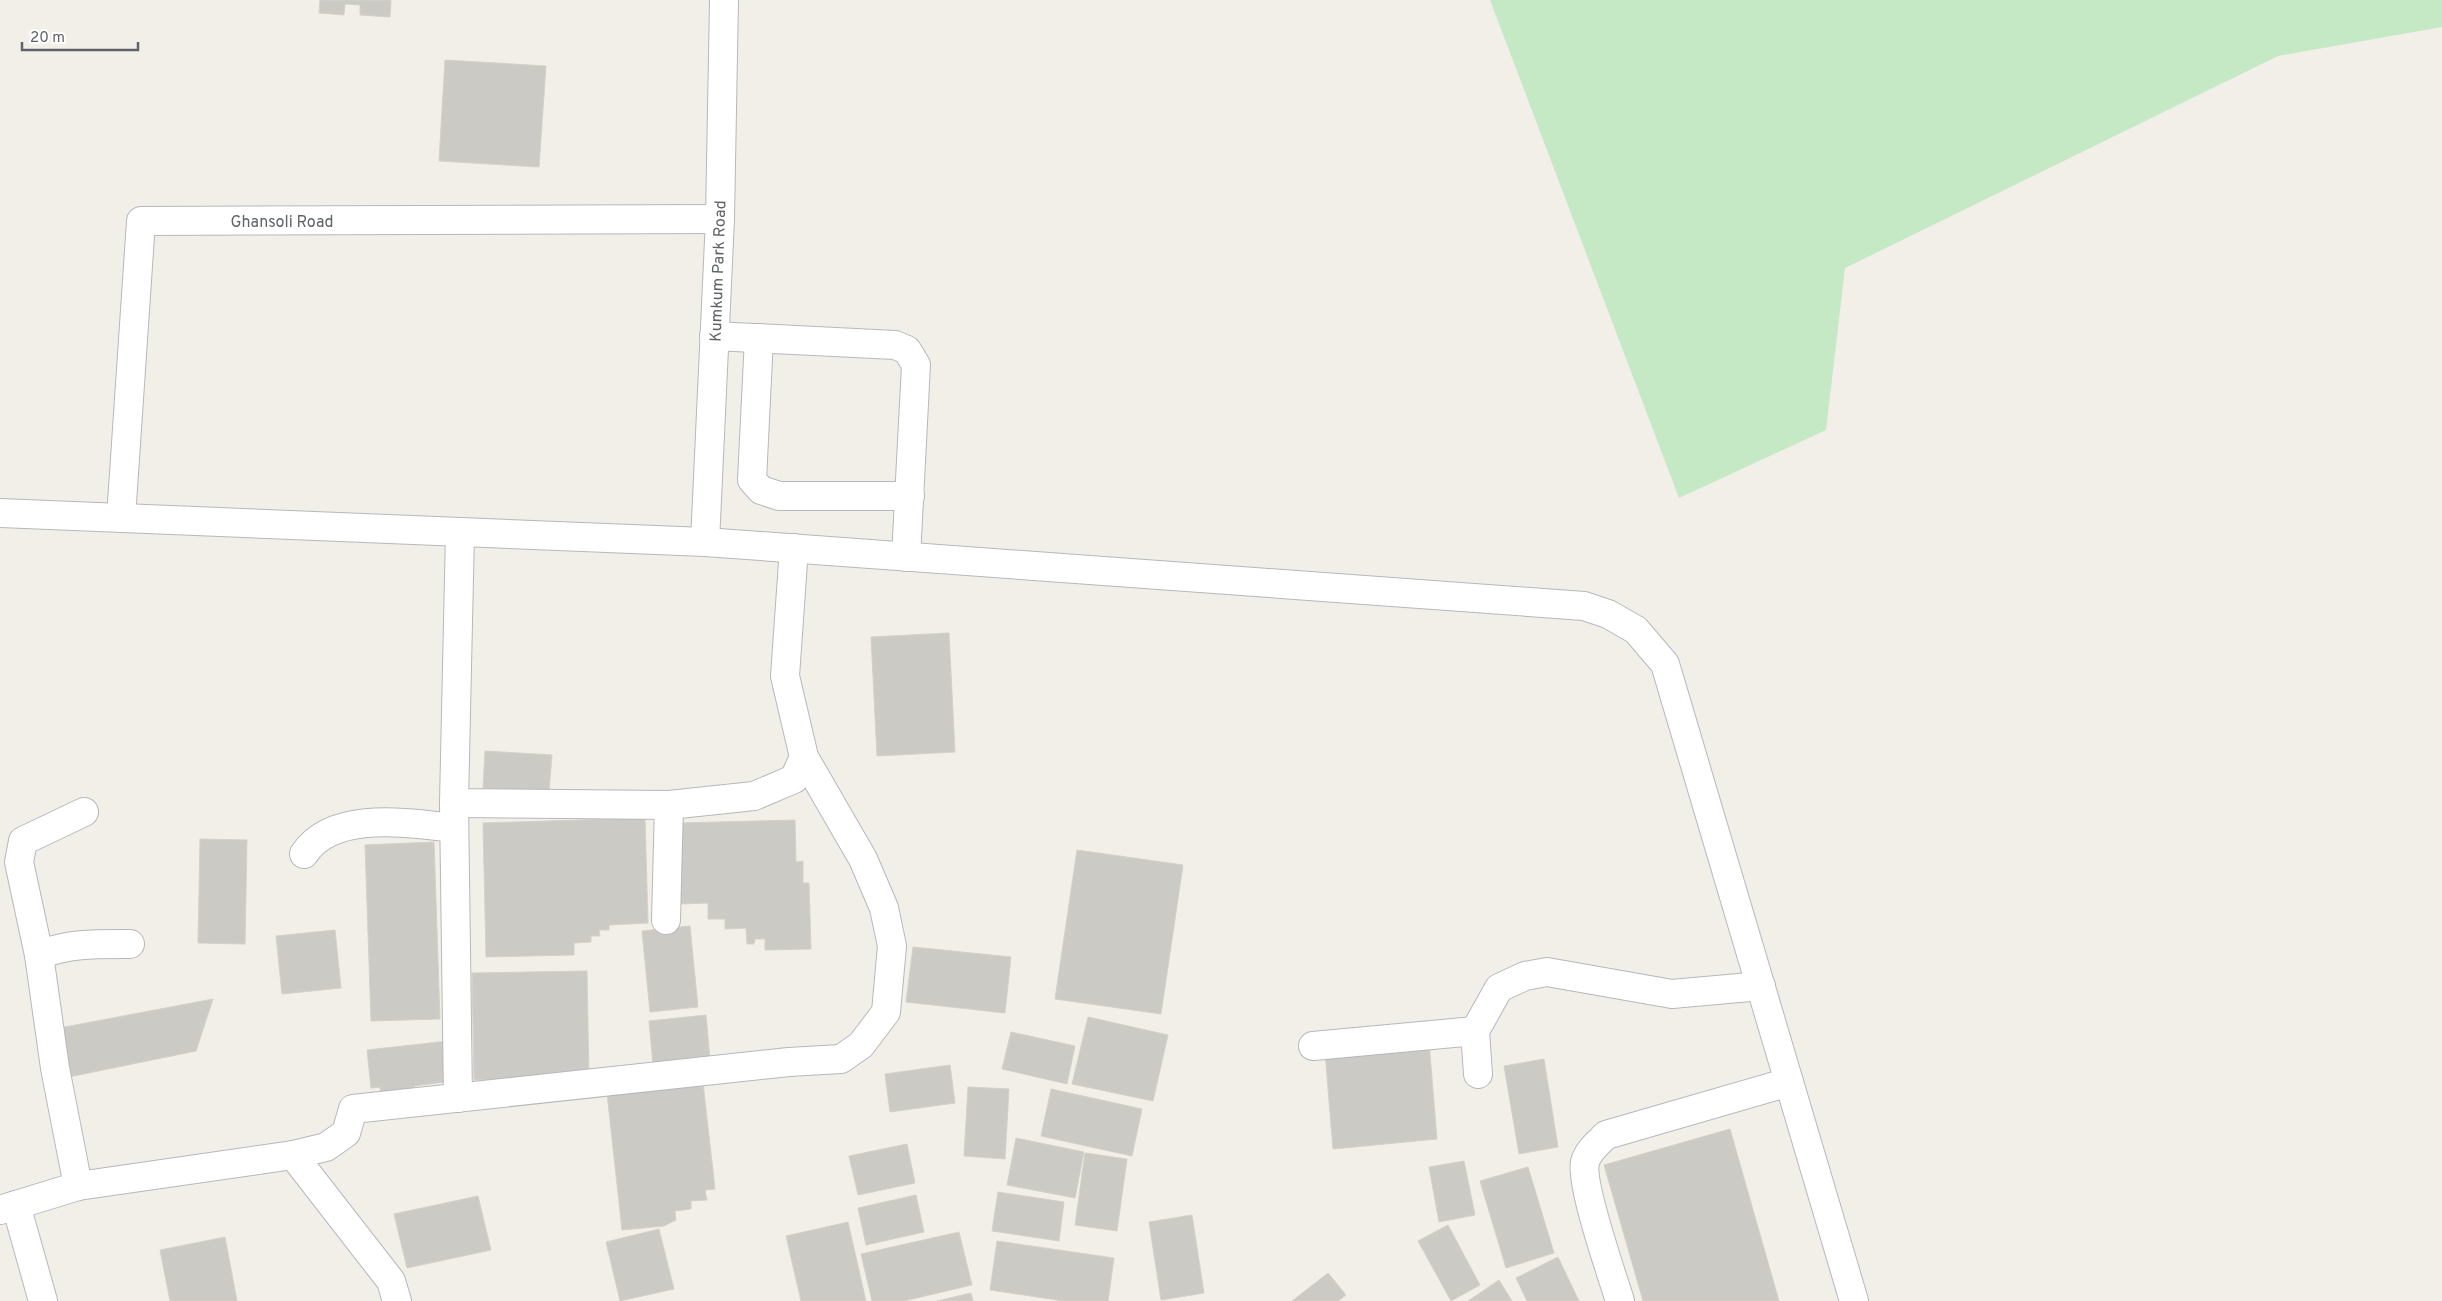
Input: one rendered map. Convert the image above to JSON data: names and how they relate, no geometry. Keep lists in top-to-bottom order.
{
  "streets": {
    "street": ["Ghansoli Road", "Kumkum Park Road"]
  },
  "crossings": [
    ["Ghansoli Road", "Kumkum Park Road"]
  ],
  "scale_bar": "20 m"
}
